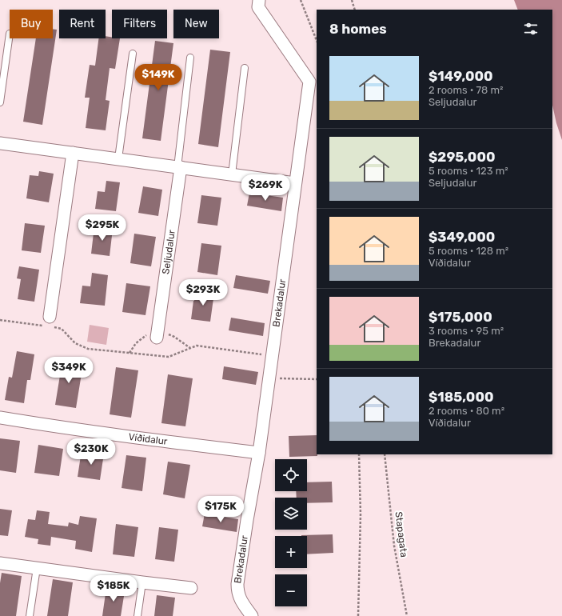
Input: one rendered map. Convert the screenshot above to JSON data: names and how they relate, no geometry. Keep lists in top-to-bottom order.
{
  "streets": {
    "street": ["Seljudalur", "Brekadalur", "Víðidalur"],
    "path": ["Stapagata"]
  },
  "crossings": [
    ["Brekadalur", "Víðidalur"]
  ],
  "page": {
    "chip": [
      "Buy",
      "Rent",
      "Filters",
      "New"
    ],
    "heading": "8 homes",
    "list": [
      {
        "name": "$149,000",
        "note": "2 rooms · 78 m² · Seljudalur"
      },
      {
        "name": "$295,000",
        "note": "5 rooms · 123 m² · Seljudalur"
      },
      {
        "name": "$349,000",
        "note": "5 rooms · 128 m² · Víðidalur"
      },
      {
        "name": "$175,000",
        "note": "3 rooms · 95 m² · Brekadalur"
      },
      {
        "name": "$185,000",
        "note": "2 rooms · 80 m² · Víðidalur"
      }
    ],
    "price": [
      "$149K",
      "$269K",
      "$295K",
      "$293K",
      "$349K",
      "$230K",
      "$175K",
      "$185K"
    ],
    "map_buttons": ["+", "−"]
  }
}
